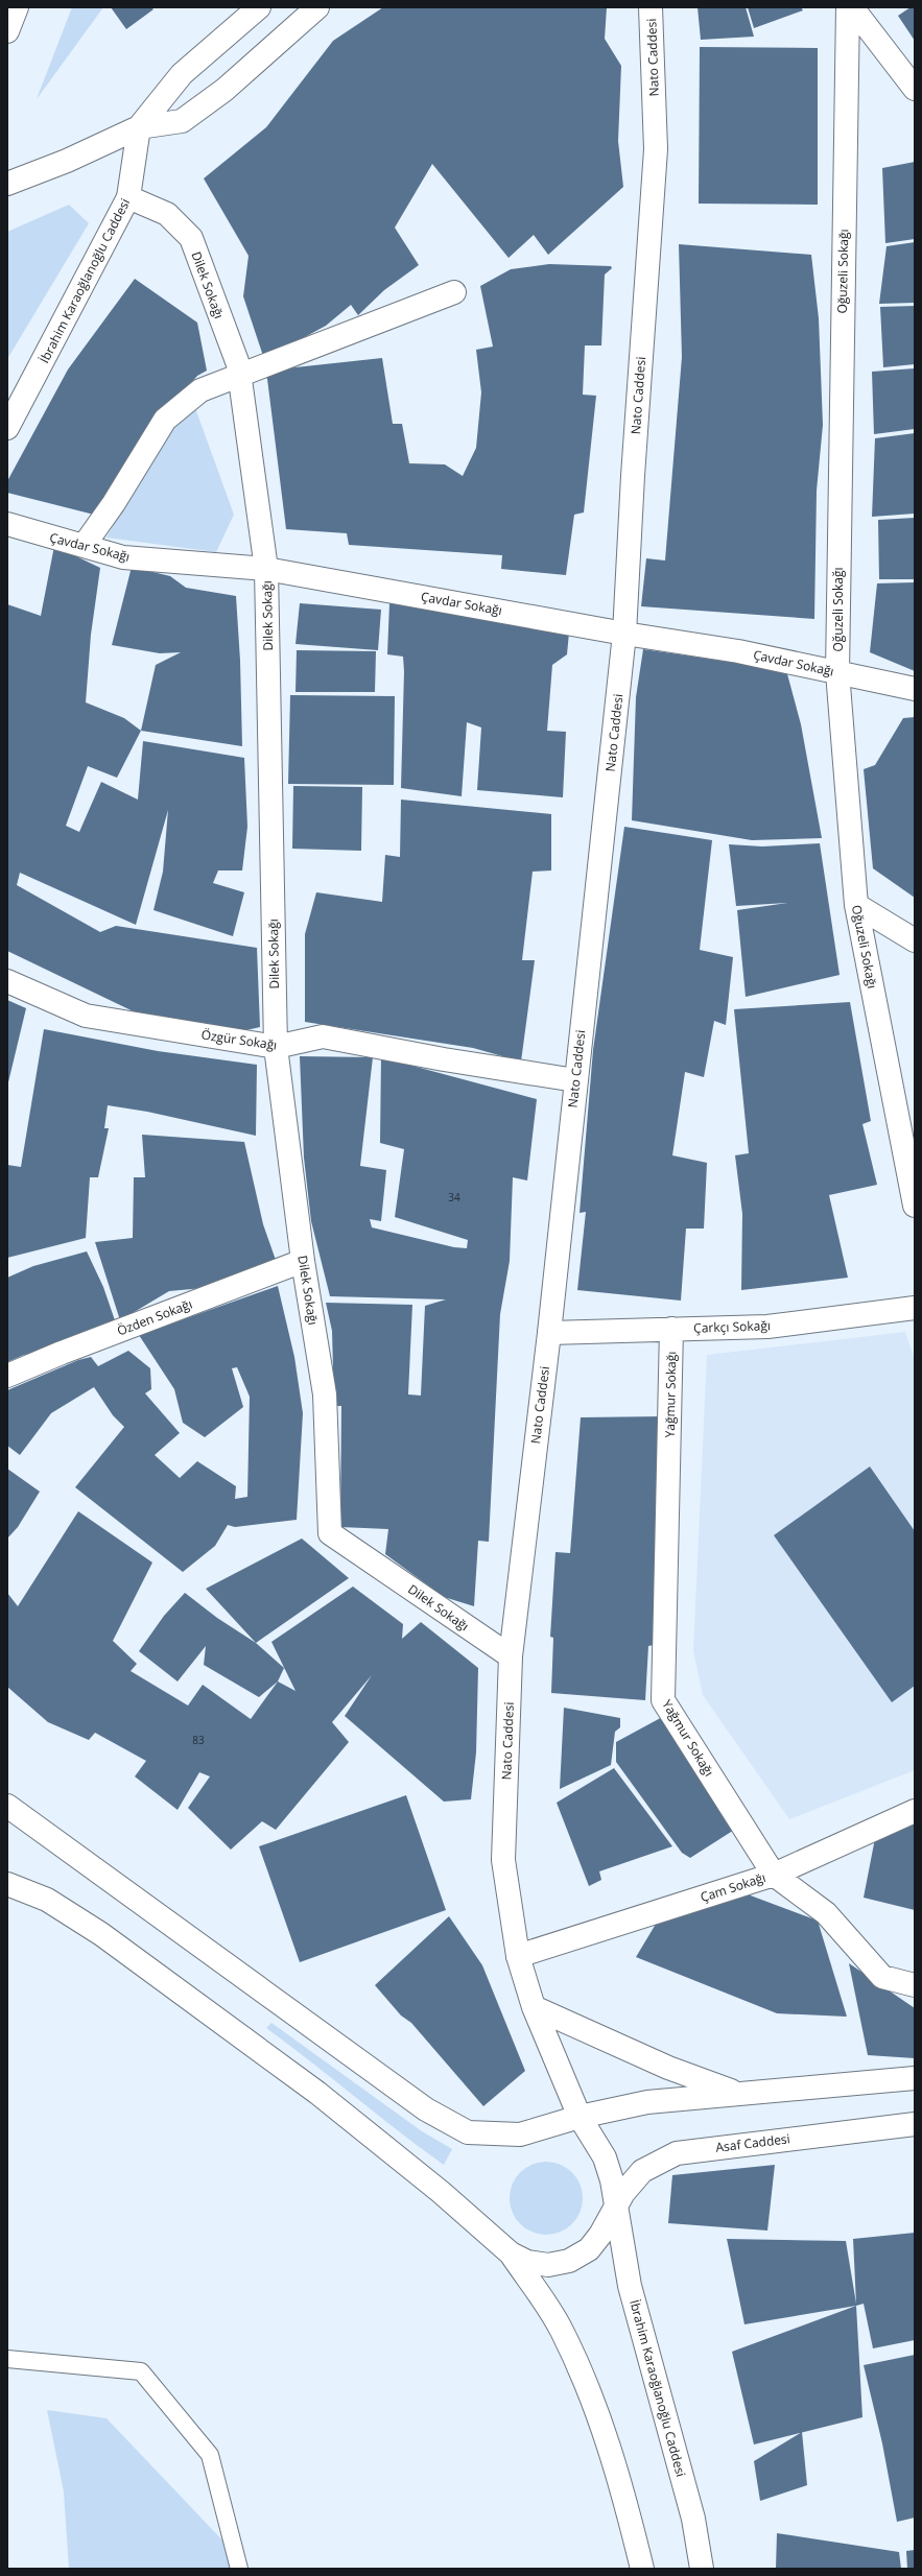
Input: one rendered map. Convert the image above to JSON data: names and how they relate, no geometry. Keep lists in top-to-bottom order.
{
  "streets": {
    "main road": [
      "Nato Caddesi",
      "Oğuzeli Sokağı",
      "İbrahim Karaoğlanoğlu Caddesi",
      "Dilek Sokağı",
      "Çavdar Sokağı",
      "Özgür Sokağı",
      "Özden Sokağı",
      "Çarkçı Sokağı",
      "Yağmur Sokağı",
      "Çam Sokağı",
      "Asaf Caddesi"
    ]
  },
  "crossings": [
    ["Nato Caddesi", "İbrahim Karaoğlanoğlu Caddesi"],
    ["Nato Caddesi", "Dilek Sokağı"],
    ["Nato Caddesi", "Çavdar Sokağı"],
    ["Nato Caddesi", "Özgür Sokağı"],
    ["Nato Caddesi", "Çarkçı Sokağı"],
    ["Nato Caddesi", "Çam Sokağı"],
    ["Oğuzeli Sokağı", "Çavdar Sokağı"],
    ["İbrahim Karaoğlanoğlu Caddesi", "Dilek Sokağı"],
    ["İbrahim Karaoğlanoğlu Caddesi", "Asaf Caddesi"],
    ["Dilek Sokağı", "Çavdar Sokağı"],
    ["Dilek Sokağı", "Özgür Sokağı"],
    ["Dilek Sokağı", "Özden Sokağı"],
    ["Çarkçı Sokağı", "Yağmur Sokağı"],
    ["Yağmur Sokağı", "Çam Sokağı"]
  ],
  "house_numbers": ["34", "83"]
}
